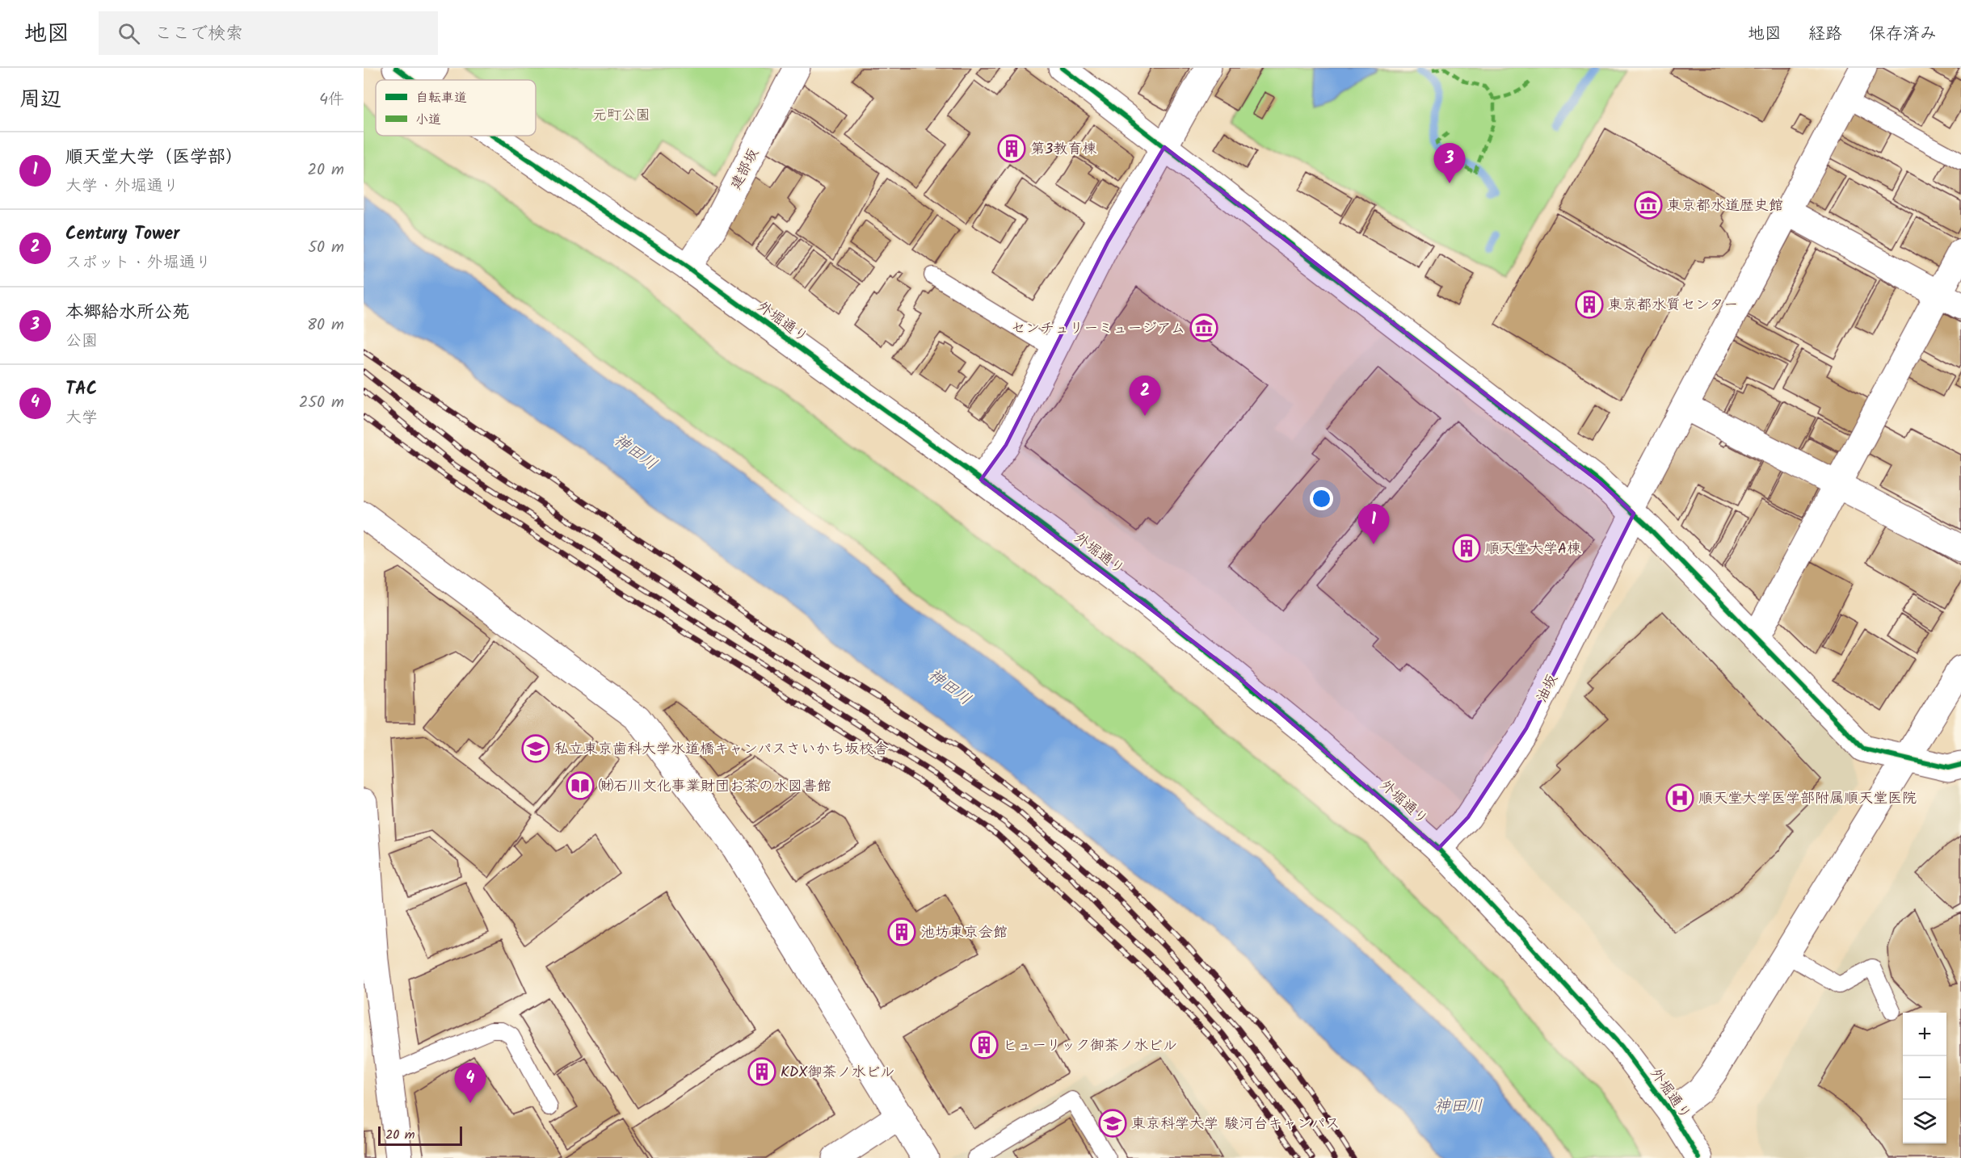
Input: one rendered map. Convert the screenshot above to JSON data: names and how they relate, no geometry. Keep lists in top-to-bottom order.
{
  "streets": {
    "street": ["建部坂", "外堀通り", "油坂"]
  },
  "crossings": [
    ["建部坂", "外堀通り"],
    ["外堀通り", "油坂"]
  ],
  "water": ["神田川"],
  "parks": ["元町公園"],
  "places": {
    "building": [
      "第3教育棟",
      "東京都水質センター",
      "順天堂大学A棟",
      "池坊東京会館",
      "ヒューリック御茶ノ水ビル",
      "KDX御茶ノ水ビル"
    ],
    "museum": ["東京都水道歴史館", "センチュリーミュージアム"],
    "school or university": ["私立東京歯科大学水道橋キャンパスさいかち坂校舎", "東京科学大学 駿河台キャンパス"],
    "library": ["㈶石川文化事業財団お茶の水図書館"],
    "hospital": ["順天堂大学医学部附属順天堂医院"]
  },
  "legend": ["自転車道", "小道"],
  "scale_bar": "20 m",
  "page": {
    "header": "地図",
    "search": "ここで検索",
    "nav": ["地図", "経路", "保存済み"],
    "heading": ["周辺", "4件"],
    "list": [
      {
        "mark": "1",
        "name": "順天堂大学（医学部）",
        "note": "大学 · 外堀通り",
        "value": "20 m"
      },
      {
        "mark": "2",
        "name": "Century Tower",
        "note": "スポット · 外堀通り",
        "value": "50 m"
      },
      {
        "mark": "3",
        "name": "本郷給水所公苑",
        "note": "公園",
        "value": "80 m"
      },
      {
        "mark": "4",
        "name": "TAC",
        "note": "大学",
        "value": "250 m"
      }
    ],
    "pins": [
      "3",
      "2",
      "1",
      "4"
    ],
    "map_buttons": ["+", "−"],
    "scale": "20 m"
  }
}
